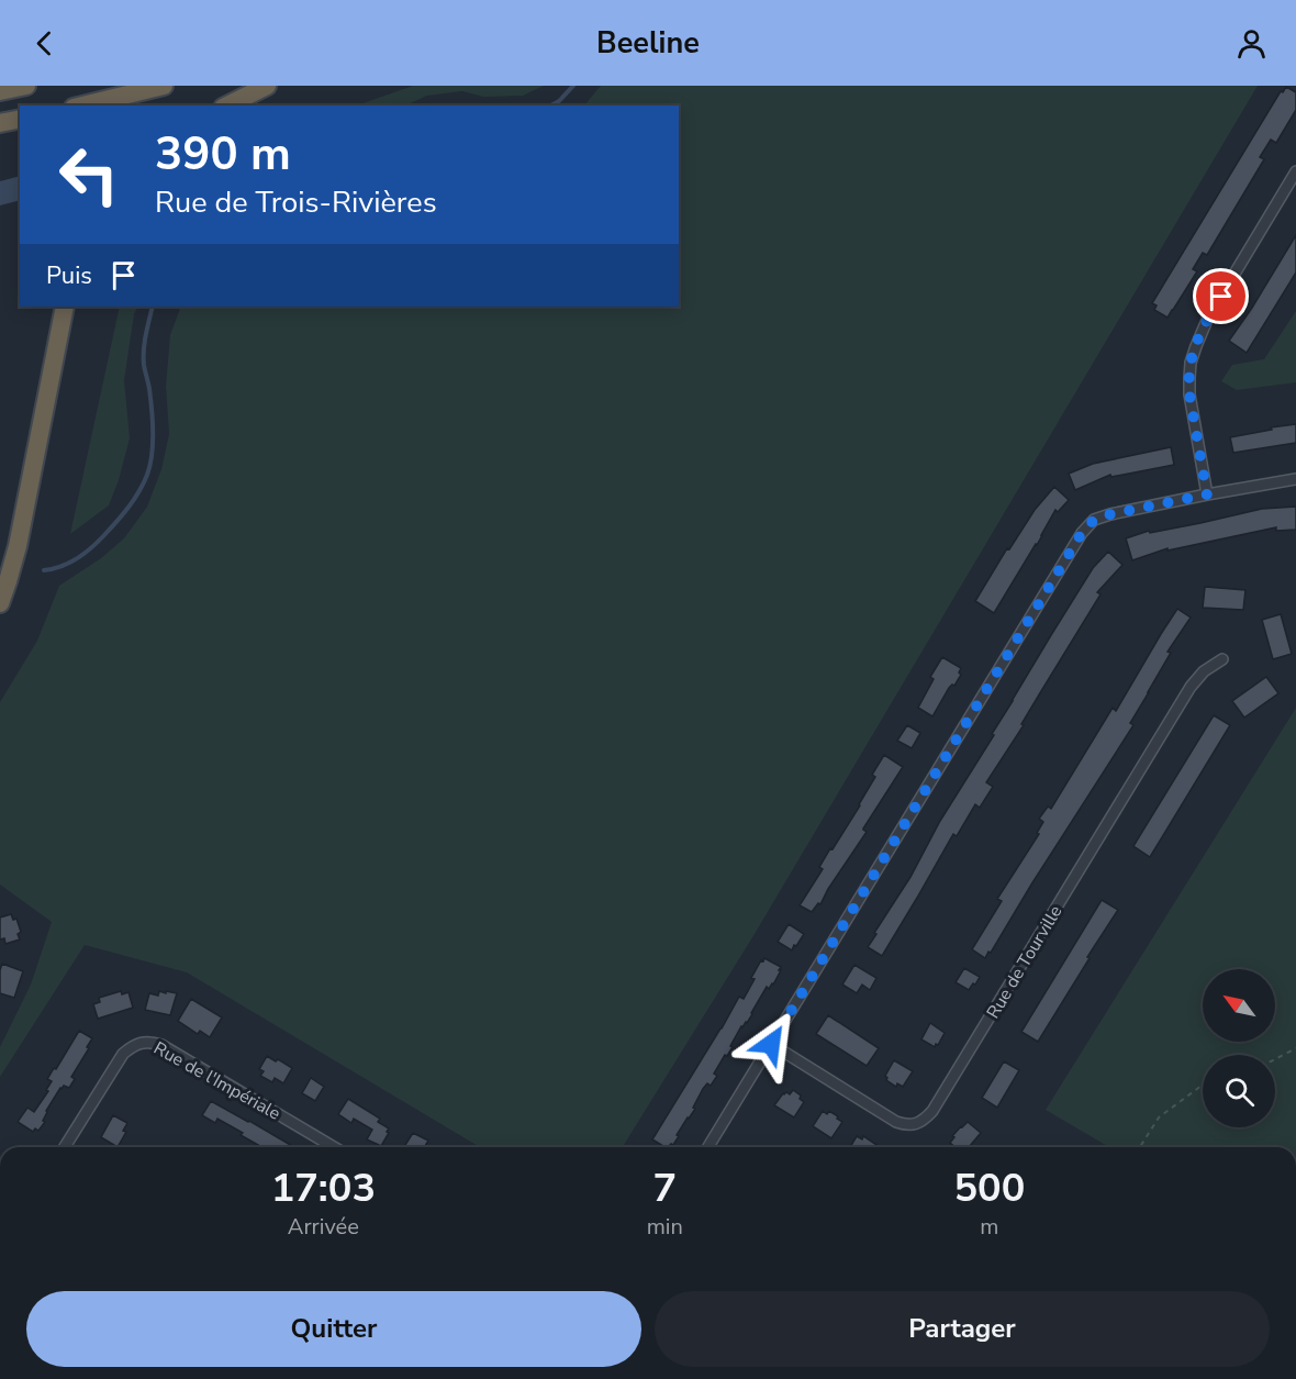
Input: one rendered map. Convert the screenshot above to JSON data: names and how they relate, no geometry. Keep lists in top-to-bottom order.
{
  "streets": {
    "street": ["Rue de Tourville", "Rue de l'Impériale"]
  },
  "north": "top left",
  "page": {
    "header": "Beeline",
    "turn": ["390 m", "Rue de Trois-Rivières"],
    "then": "Puis",
    "eta": [
      "17:03",
      "Arrivée",
      "7",
      "min",
      "500",
      "m"
    ],
    "buttons": ["Quitter", "Partager"]
  }
}
